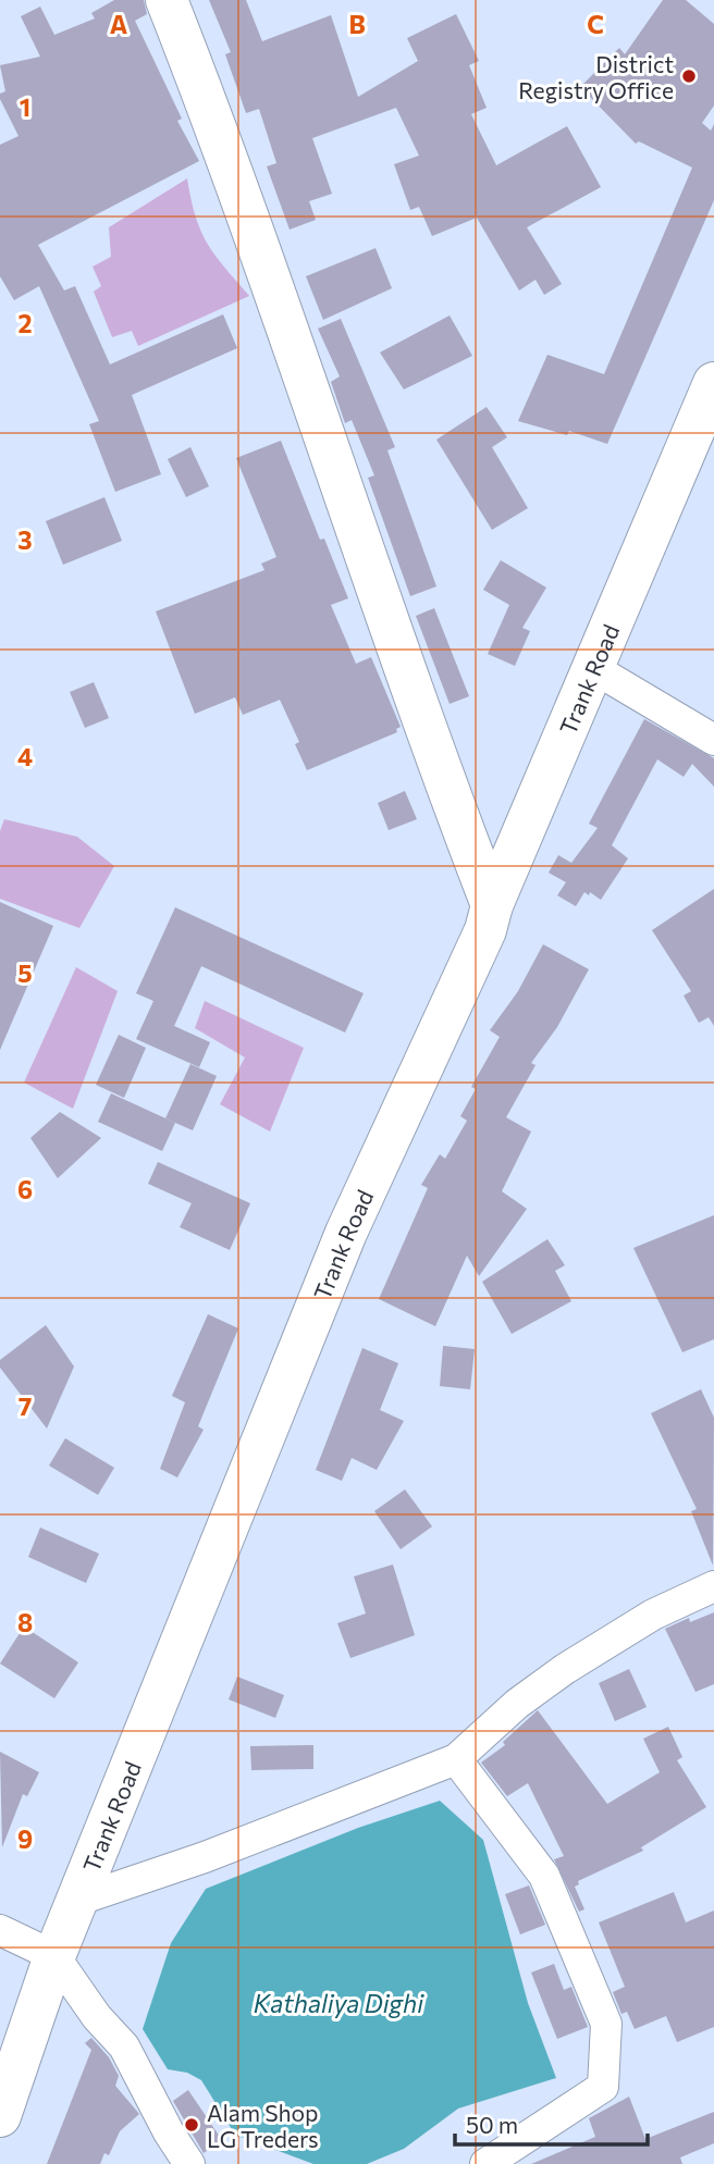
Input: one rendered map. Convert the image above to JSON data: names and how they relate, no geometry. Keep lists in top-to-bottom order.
{
  "streets": {
    "main road": ["Trank Road"]
  },
  "water": ["Kathaliya Dighi"],
  "places": ["District Registry Office", "Alam Shop LG Treders"],
  "scale_bar": "50 m",
  "grid": {
    "columns": ["A", "B", "C"],
    "rows": [
      "1",
      "2",
      "3",
      "4",
      "5",
      "6",
      "7",
      "8",
      "9"
    ]
  }
}
